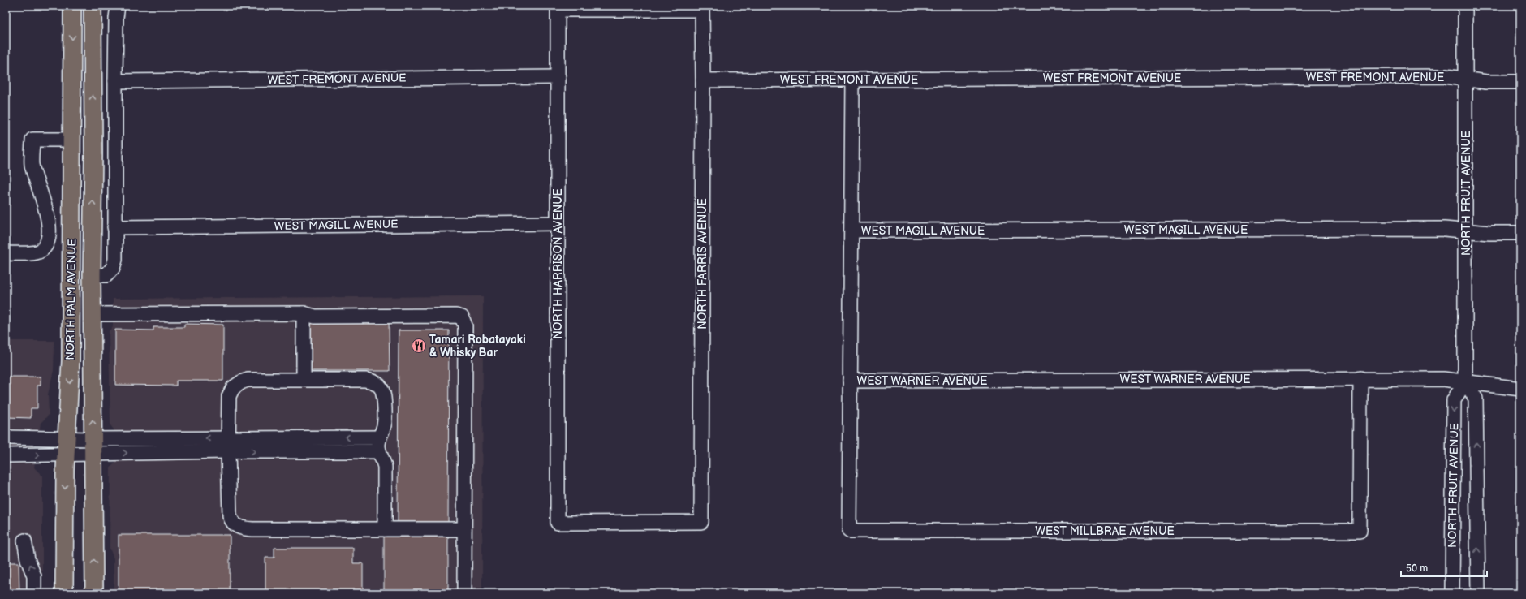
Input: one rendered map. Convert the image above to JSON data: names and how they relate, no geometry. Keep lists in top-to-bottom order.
{
  "streets": {
    "main road": ["NORTH PALM AVENUE"],
    "street": [
      "WEST FREMONT AVENUE",
      "NORTH FRUIT AVENUE",
      "WEST MAGILL AVENUE",
      "NORTH HARRISON AVENUE",
      "NORTH FARRIS AVENUE",
      "WEST WARNER AVENUE",
      "WEST MILLBRAE AVENUE"
    ]
  },
  "crossings": [
    ["WEST FREMONT AVENUE", "NORTH FRUIT AVENUE"],
    ["WEST FREMONT AVENUE", "NORTH HARRISON AVENUE"],
    ["WEST FREMONT AVENUE", "NORTH FARRIS AVENUE"],
    ["NORTH FRUIT AVENUE", "WEST MAGILL AVENUE"],
    ["NORTH FRUIT AVENUE", "WEST WARNER AVENUE"],
    ["WEST MAGILL AVENUE", "NORTH HARRISON AVENUE"],
    ["NORTH HARRISON AVENUE", "NORTH FARRIS AVENUE"],
    ["WEST WARNER AVENUE", "WEST MILLBRAE AVENUE"]
  ],
  "places": {
    "restaurant": ["Tamari Robatayaki & Whisky Bar"]
  },
  "scale_bar": "50 m"
}
